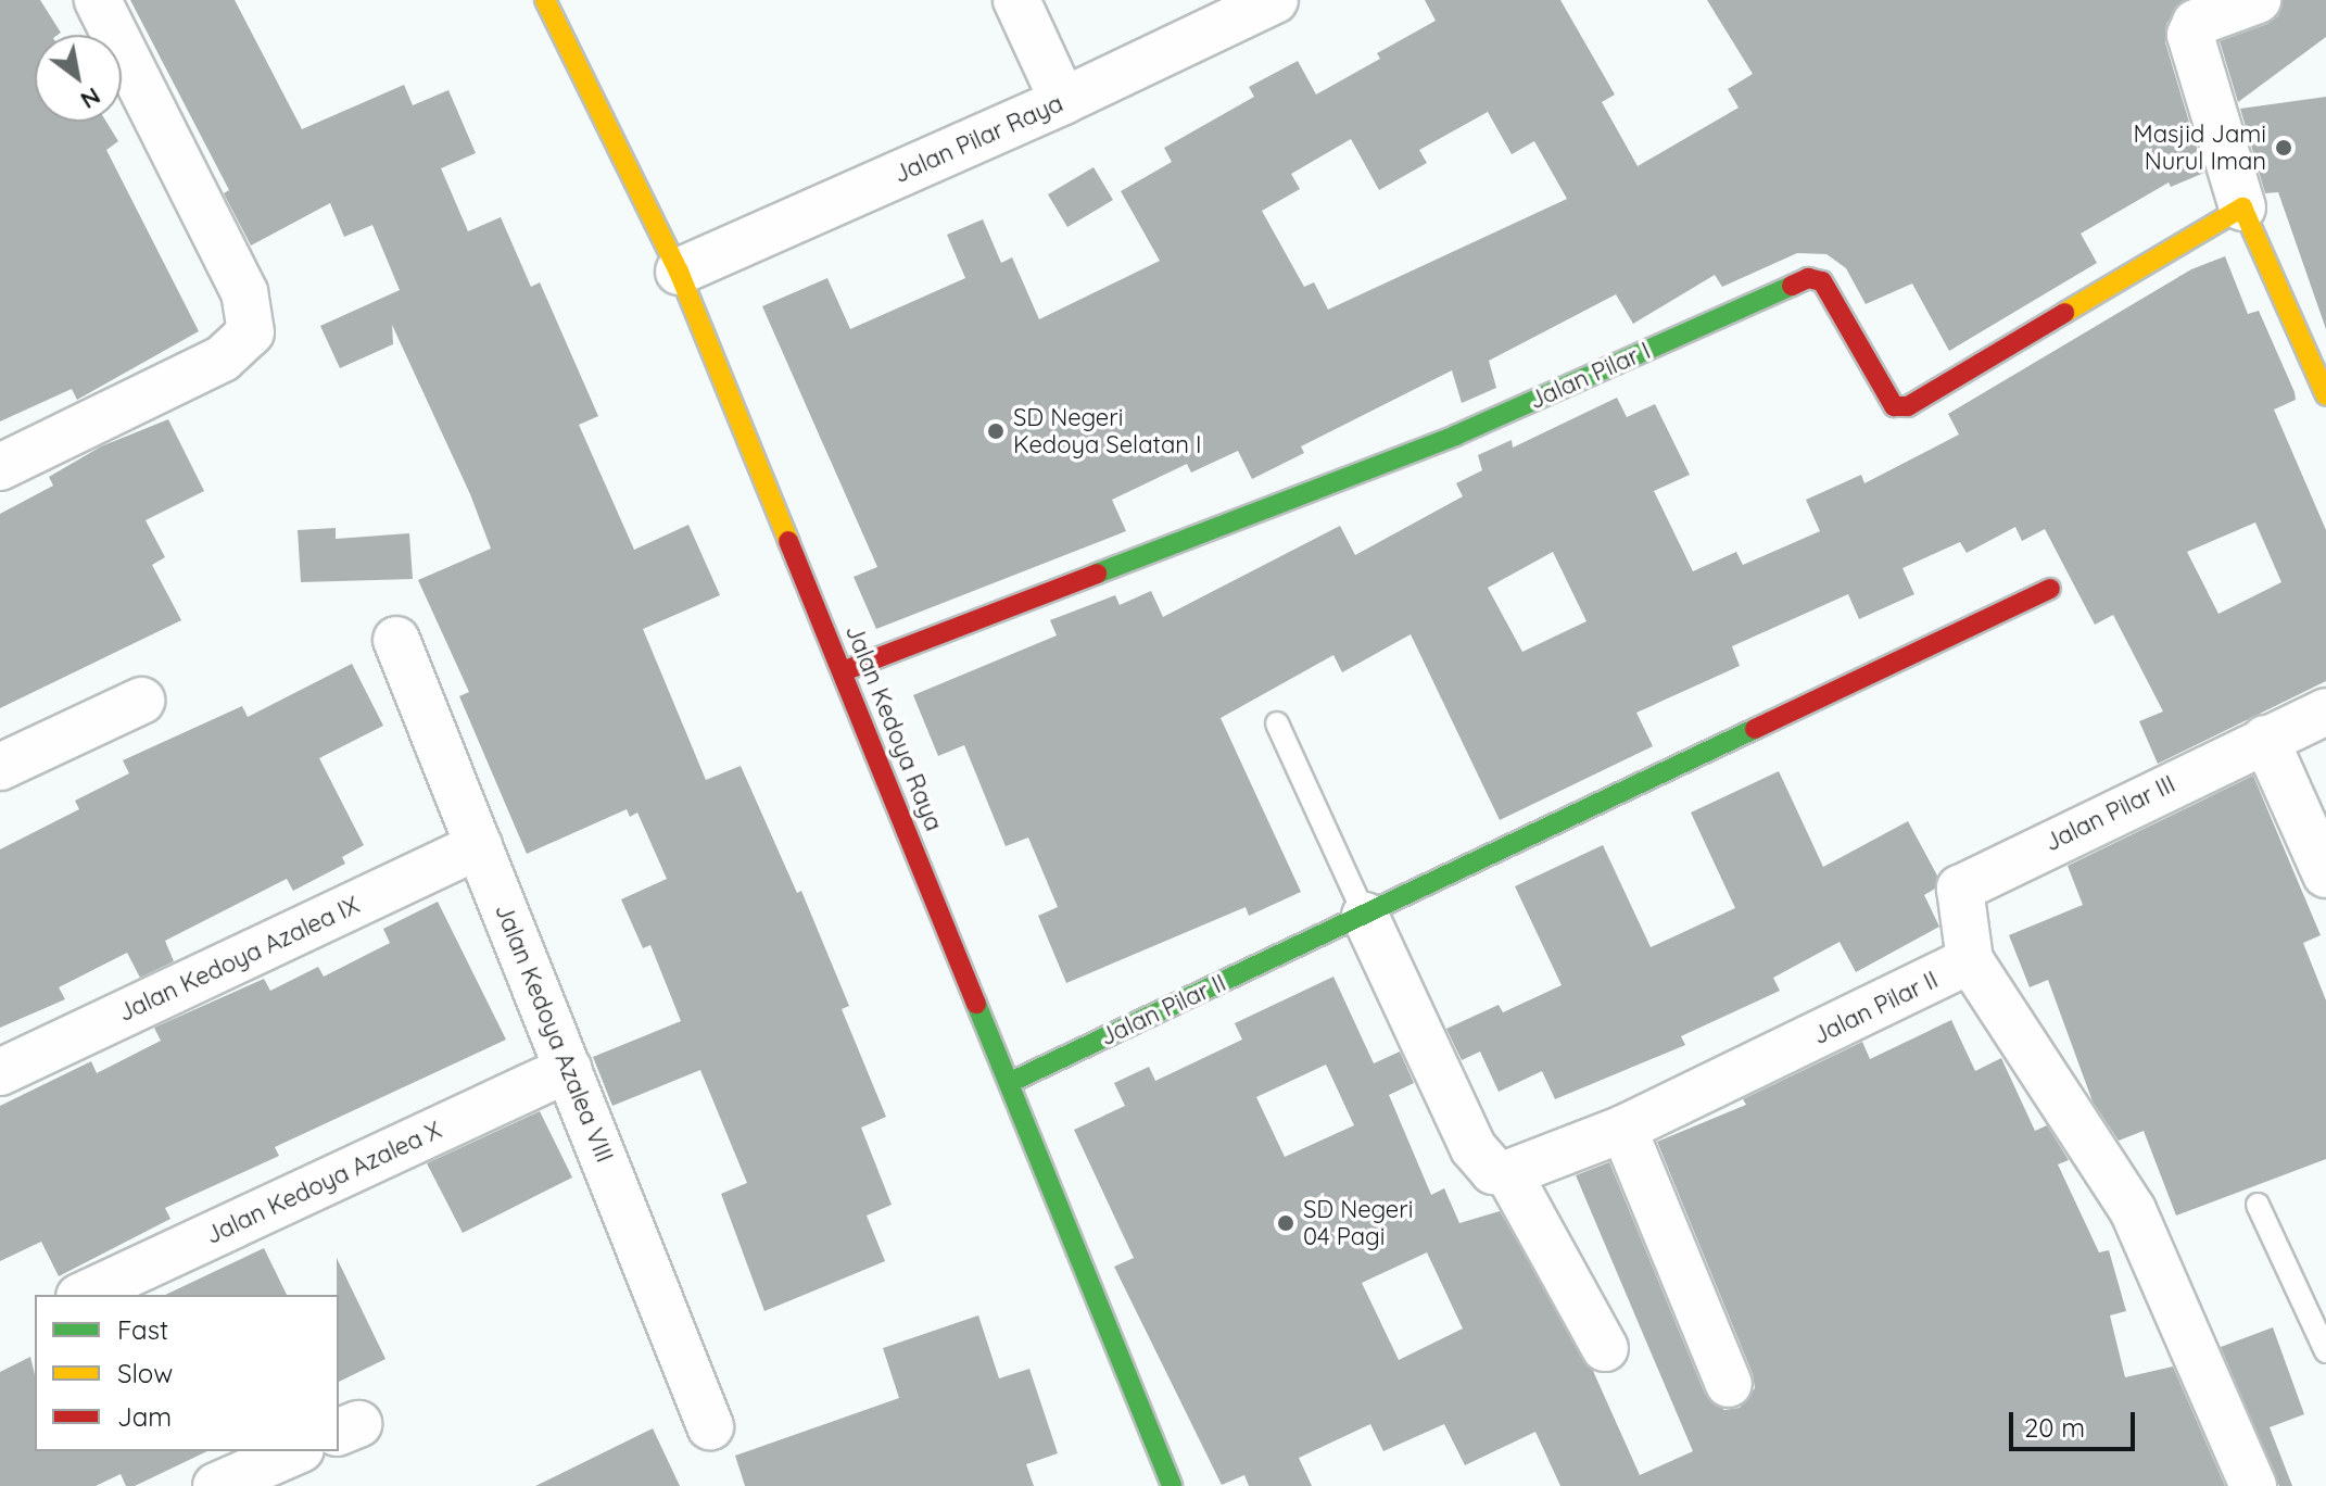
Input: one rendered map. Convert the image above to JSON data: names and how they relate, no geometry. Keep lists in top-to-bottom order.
{
  "streets": {
    "street": [
      "Jalan Pilar Raya",
      "Jalan Pilar I",
      "Jalan Kedoya Raya",
      "Jalan Pilar III",
      "Jalan Kedoya Azalea IX",
      "Jalan Pilar II",
      "Jalan Kedoya Azalea VIII",
      "Jalan Kedoya Azalea X"
    ]
  },
  "crossings": [
    ["Jalan Pilar Raya", "Jalan Kedoya Raya"],
    ["Jalan Pilar I", "Jalan Kedoya Raya"],
    ["Jalan Kedoya Raya", "Jalan Pilar II"],
    ["Jalan Pilar III", "Jalan Pilar II"],
    ["Jalan Kedoya Azalea IX", "Jalan Kedoya Azalea VIII"],
    ["Jalan Kedoya Azalea VIII", "Jalan Kedoya Azalea X"]
  ],
  "places": ["Masjid Jami Nurul Iman", "SD Negeri Kedoya Selatan I", "SD Negeri 04 Pagi"],
  "legend": ["Fast", "Slow", "Jam"],
  "scale_bar": "20 m",
  "north": "bottom right"
}
